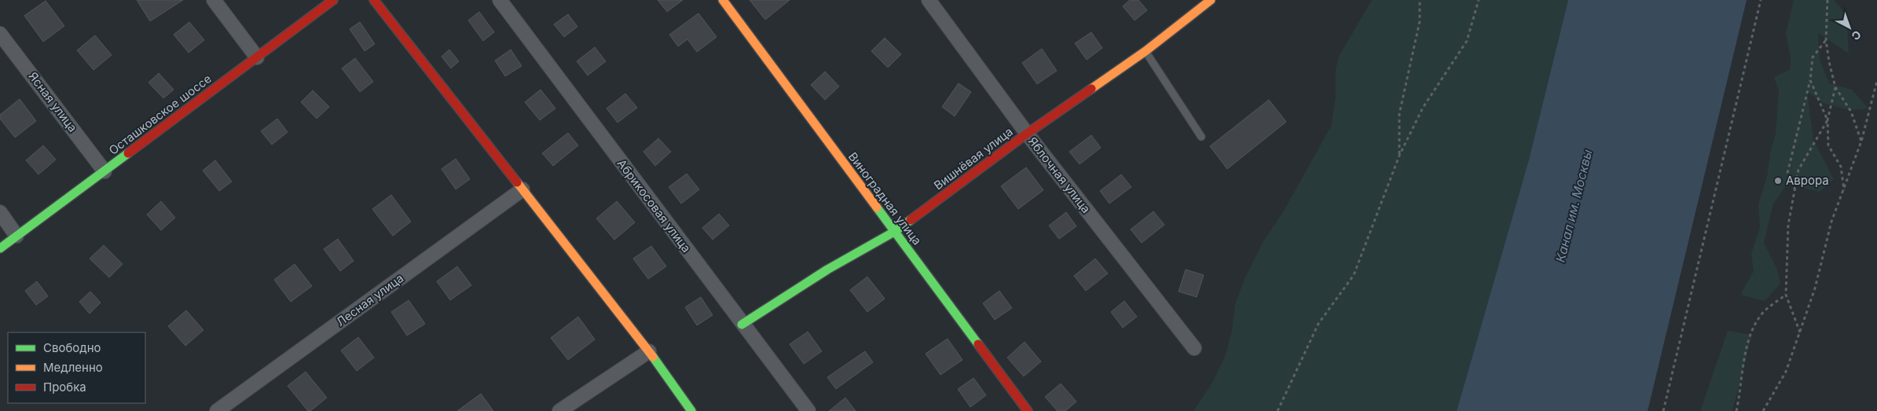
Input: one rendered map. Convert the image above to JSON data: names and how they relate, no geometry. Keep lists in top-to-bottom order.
{
  "streets": {
    "street": [
      "Ясная улица",
      "Осташковское шоссе",
      "Вишнёвая улица",
      "Яблочная улица",
      "Виноградная улица",
      "Абрикосовая улица",
      "Лесная улица"
    ]
  },
  "crossings": [
    ["Ясная улица", "Осташковское шоссе"],
    ["Вишнёвая улица", "Яблочная улица"],
    ["Вишнёвая улица", "Виноградная улица"],
    ["Вишнёвая улица", "Абрикосовая улица"]
  ],
  "water": ["Канал им. Москвы"],
  "places": ["Аврора"],
  "legend": ["Свободно", "Медленно", "Пробка"],
  "north": "bottom right"
}
